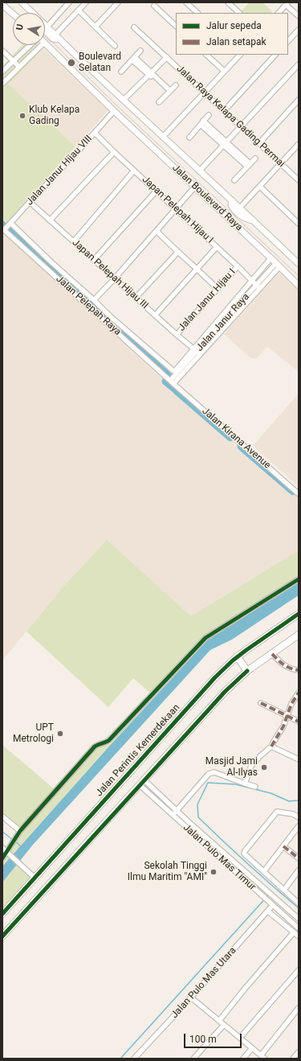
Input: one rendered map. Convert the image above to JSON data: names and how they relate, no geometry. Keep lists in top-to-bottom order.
{
  "streets": {
    "highway": ["Jalan Perintis Kemerdekaan"],
    "main road": ["Jalan Boulevard Raya"],
    "street": [
      "Jalan Raya Kelapa Gading Permai",
      "Jalan Janur Hijau VIII",
      "Japan Pelepah Hijau I",
      "Japan Pelepah Hijau III",
      "Jalan Janur Hijau I",
      "Jalan Pelepah Raya",
      "Jalan Janur Raya",
      "Jalan Kirana Avenue",
      "Jalan Pulo Mas Timur",
      "Jalan Pulo Mas Utara"
    ]
  },
  "crossings": [
    ["Jalan Janur Hijau VIII", "Jalan Boulevard Raya"],
    ["Jalan Janur Hijau VIII", "Japan Pelepah Hijau I"],
    ["Jalan Janur Hijau VIII", "Japan Pelepah Hijau III"],
    ["Jalan Janur Hijau VIII", "Jalan Pelepah Raya"],
    ["Jalan Boulevard Raya", "Jalan Janur Raya"],
    ["Japan Pelepah Hijau I", "Jalan Janur Hijau I"],
    ["Japan Pelepah Hijau I", "Jalan Janur Raya"],
    ["Japan Pelepah Hijau III", "Jalan Janur Hijau I"],
    ["Japan Pelepah Hijau III", "Jalan Pelepah Raya"],
    ["Japan Pelepah Hijau III", "Jalan Janur Raya"],
    ["Jalan Pelepah Raya", "Jalan Janur Raya"],
    ["Jalan Pelepah Raya", "Jalan Kirana Avenue"],
    ["Jalan Janur Raya", "Jalan Kirana Avenue"],
    ["Jalan Pulo Mas Timur", "Jalan Pulo Mas Utara"]
  ],
  "places": [
    "Boulevard Selatan",
    "Klub Kelapa Gading",
    "UPT Metrologi",
    "Masjid Jami Al-Ilyas",
    "Sekolah Tinggi Ilmu Maritim \"AMI\""
  ],
  "legend": ["Jalur sepeda", "Jalan setapak"],
  "scale_bar": "100 m",
  "north": "left"
}
